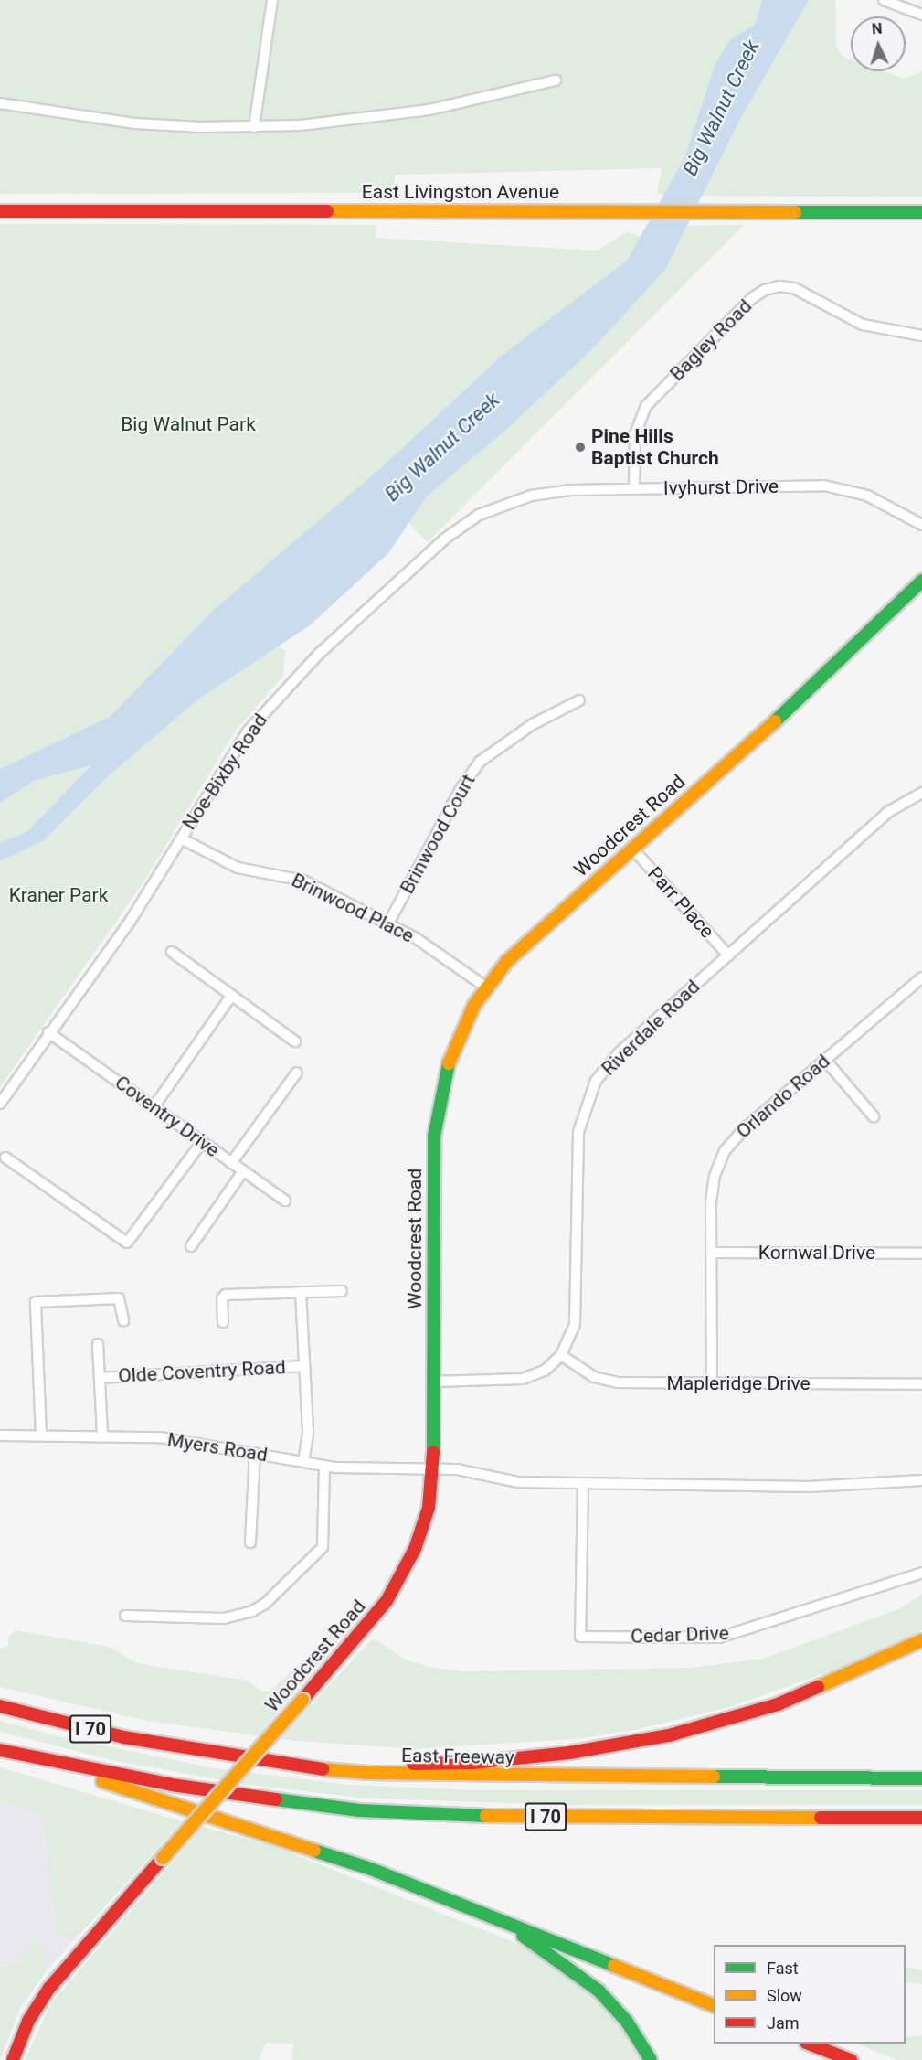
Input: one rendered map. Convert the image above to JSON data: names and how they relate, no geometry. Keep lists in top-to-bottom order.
{
  "streets": {
    "main road": [
      "East Livingston Avenue",
      "Woodcrest Road",
      "I 70",
      "East Freeway"
    ],
    "street": [
      "Bagley Road",
      "Ivyhurst Drive",
      "Noe-Bixby Road",
      "Brinwood Court",
      "Parr Place",
      "Brinwood Place",
      "Riverdale Road",
      "Orlando Road",
      "Coventry Drive",
      "Kornwal Drive",
      "Olde Coventry Road",
      "Mapleridge Drive",
      "Myers Road",
      "Cedar Drive"
    ]
  },
  "crossings": [
    ["Bagley Road", "Ivyhurst Drive"],
    ["Ivyhurst Drive", "Noe-Bixby Road"],
    ["Noe-Bixby Road", "Brinwood Place"],
    ["Noe-Bixby Road", "Coventry Drive"],
    ["Woodcrest Road", "Parr Place"],
    ["Woodcrest Road", "Brinwood Place"],
    ["Woodcrest Road", "Riverdale Road"],
    ["Woodcrest Road", "Myers Road"],
    ["Brinwood Court", "Brinwood Place"],
    ["Parr Place", "Riverdale Road"],
    ["Riverdale Road", "Mapleridge Drive"],
    ["Orlando Road", "Kornwal Drive"],
    ["Orlando Road", "Mapleridge Drive"],
    ["Olde Coventry Road", "Myers Road"]
  ],
  "water": ["Big Walnut Creek"],
  "parks": ["Big Walnut Park", "Kraner Park"],
  "places": ["Pine Hills Baptist Church"],
  "legend": ["Fast", "Slow", "Jam"],
  "north": "top"
}
